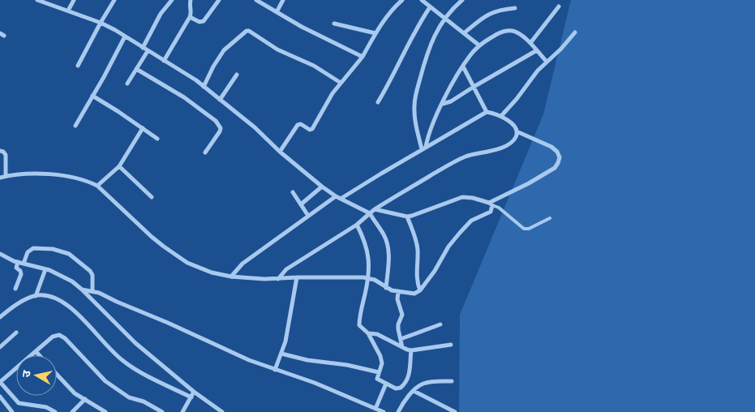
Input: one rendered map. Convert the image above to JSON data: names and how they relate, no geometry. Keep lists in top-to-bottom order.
{
  "north": "left"
}
